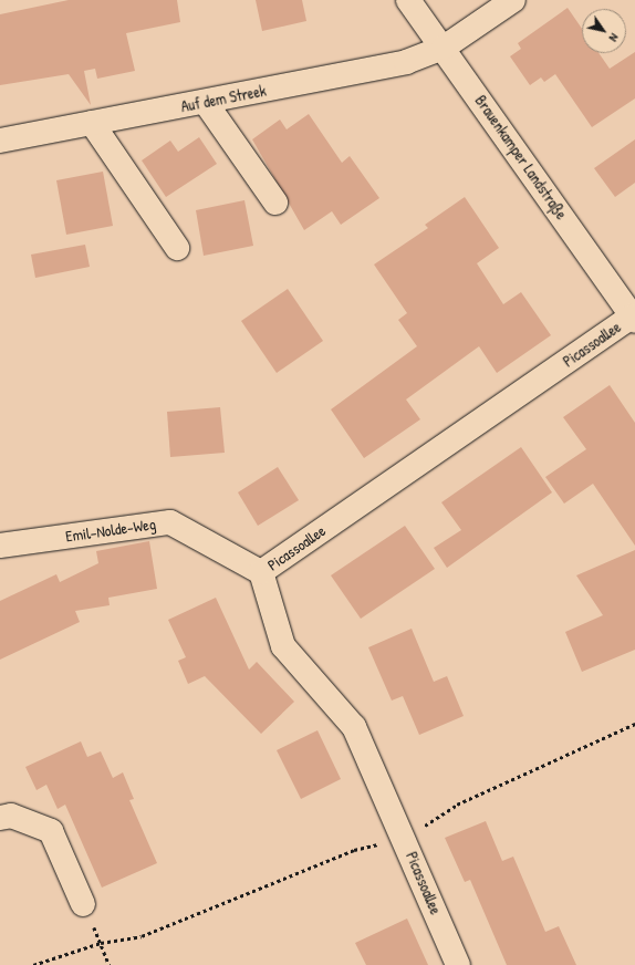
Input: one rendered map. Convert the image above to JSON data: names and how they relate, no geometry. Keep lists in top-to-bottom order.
{
  "streets": {
    "street": [
      "Auf dem Streek",
      "Brauenkamper Landstraße",
      "Picassoallee",
      "Emil-Nolde-Weg"
    ]
  },
  "crossings": [
    ["Auf dem Streek", "Brauenkamper Landstraße"],
    ["Brauenkamper Landstraße", "Picassoallee"],
    ["Picassoallee", "Emil-Nolde-Weg"]
  ],
  "north": "bottom right"
}
